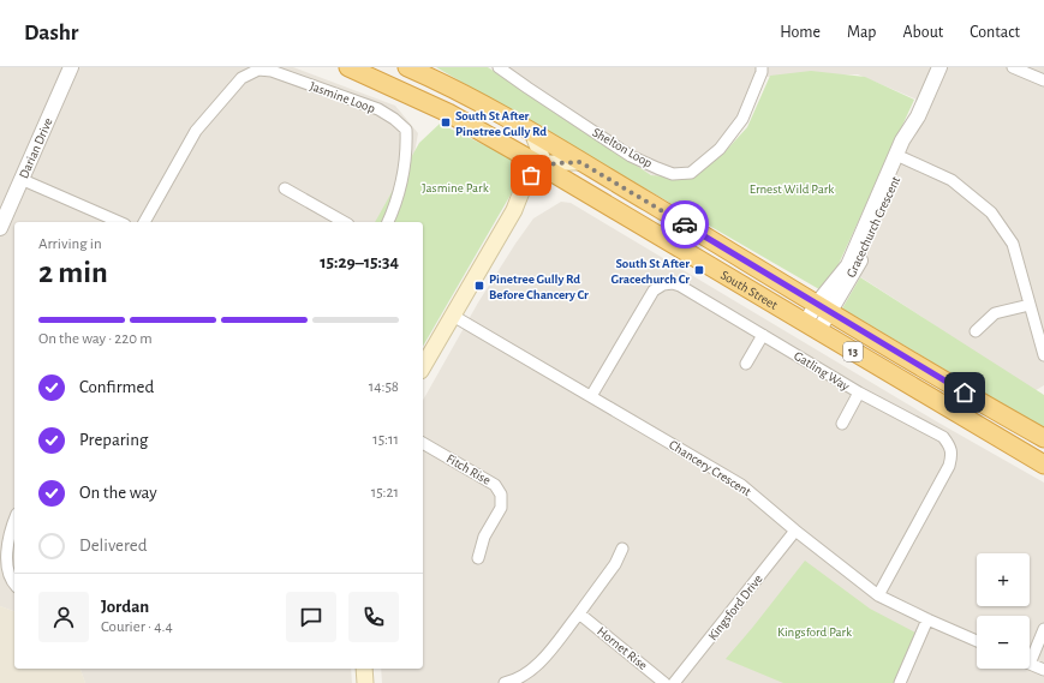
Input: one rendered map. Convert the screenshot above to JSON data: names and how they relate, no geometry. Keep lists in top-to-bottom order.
{
  "streets": {
    "highway": ["South Street", "13"],
    "street": [
      "Jasmine Loop",
      "Darian Drive",
      "Shelton Loop",
      "Gracechurch Crescent",
      "Gatling Way",
      "Chancery Crescent",
      "Fitch Rise",
      "Kingsford Drive",
      "Hornet Rise"
    ]
  },
  "crossings": [
    ["Gracechurch Crescent", "South Street"],
    ["Gatling Way", "Chancery Crescent"],
    ["Chancery Crescent", "Kingsford Drive"]
  ],
  "parks": ["Jasmine Park", "Ernest Wild Park", "Kingsford Park"],
  "places": {
    "transit": ["South St After Pinetree Gully Rd", "South St After Gracechurch Cr", "Pinetree Gully Rd Before Chancery Cr"]
  },
  "page": {
    "header": "Dashr",
    "nav": [
      "Home",
      "Map",
      "About",
      "Contact"
    ],
    "heading": ["2 min", "Arriving in", "15:29–15:34"],
    "panel": ["Jordan", "Courier · 4.4"],
    "bar": "On the way · 220 m",
    "list": [
      ["Confirmed", "14:58"],
      ["Preparing", "15:11"],
      ["On the way", "15:21"],
      "Delivered"
    ],
    "map_buttons": ["+", "−"]
  }
}
